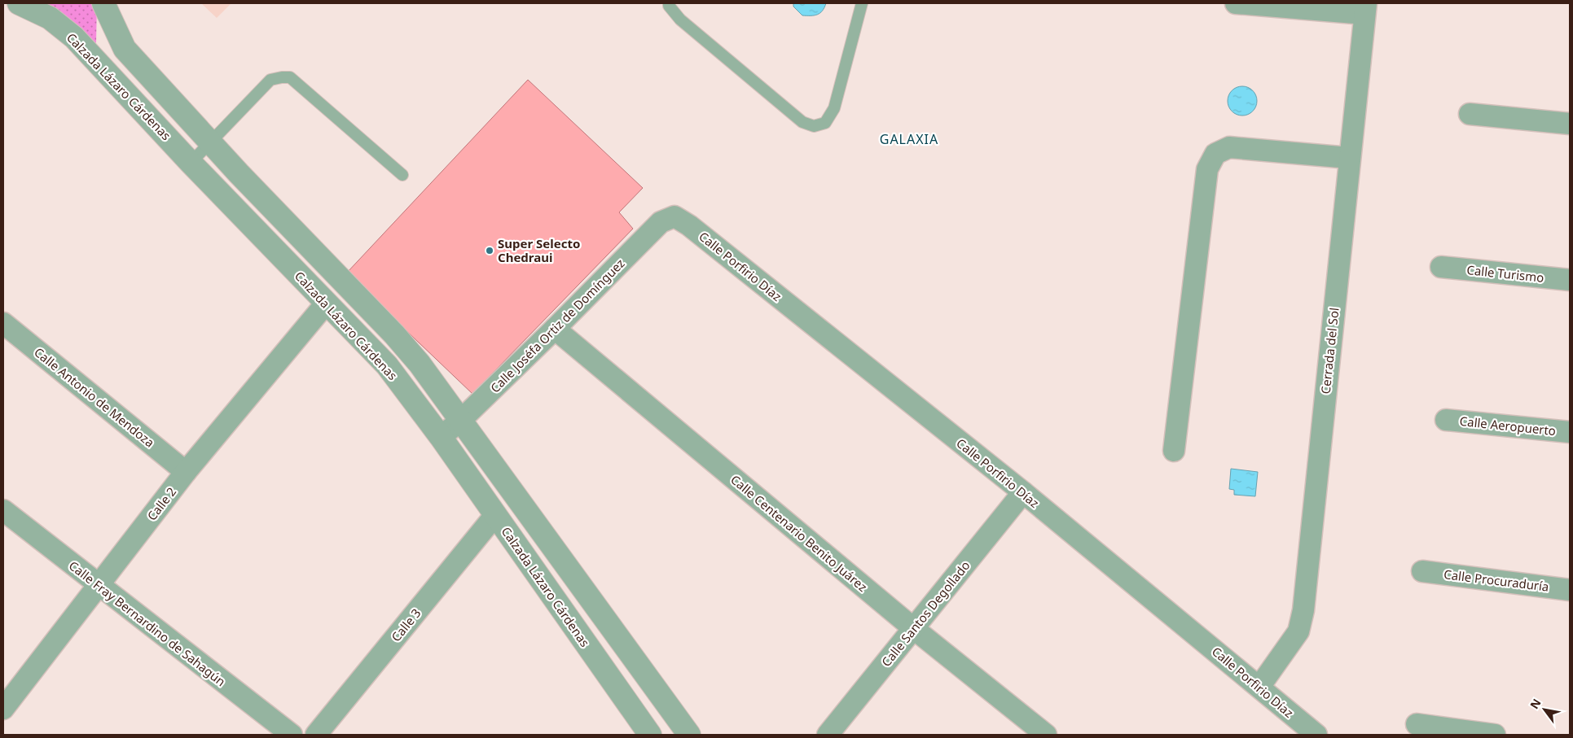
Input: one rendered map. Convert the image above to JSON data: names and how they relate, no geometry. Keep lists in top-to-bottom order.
{
  "streets": {
    "street": [
      "Calzada Lázaro Cárdenas",
      "Calle Porfirio Díaz",
      "Calle Turismo",
      "Calle Joséfa Ortiz de Domínguez",
      "Cerrada del Sol",
      "Calle Antonio de Mendoza",
      "Calle Aeropuerto",
      "Calle 2",
      "Calle Centenario Benito Juárez",
      "Calle Procuraduría",
      "Calle Santos Degollado",
      "Calle Fray Bernardino de Sahagún",
      "Calle 3"
    ]
  },
  "crossings": [
    ["Calzada Lázaro Cárdenas", "Calle Joséfa Ortiz de Domínguez"],
    ["Calzada Lázaro Cárdenas", "Calle 2"],
    ["Calzada Lázaro Cárdenas", "Calle 3"],
    ["Calle Porfirio Díaz", "Calle Joséfa Ortiz de Domínguez"],
    ["Calle Porfirio Díaz", "Cerrada del Sol"],
    ["Calle Porfirio Díaz", "Calle Santos Degollado"],
    ["Calle Joséfa Ortiz de Domínguez", "Calle Centenario Benito Juárez"],
    ["Calle Antonio de Mendoza", "Calle 2"],
    ["Calle 2", "Calle Fray Bernardino de Sahagún"],
    ["Calle Centenario Benito Juárez", "Calle Santos Degollado"]
  ],
  "districts": ["GALAXIA"],
  "places": ["Super Selecto Chedraui"],
  "north": "top left"
}
